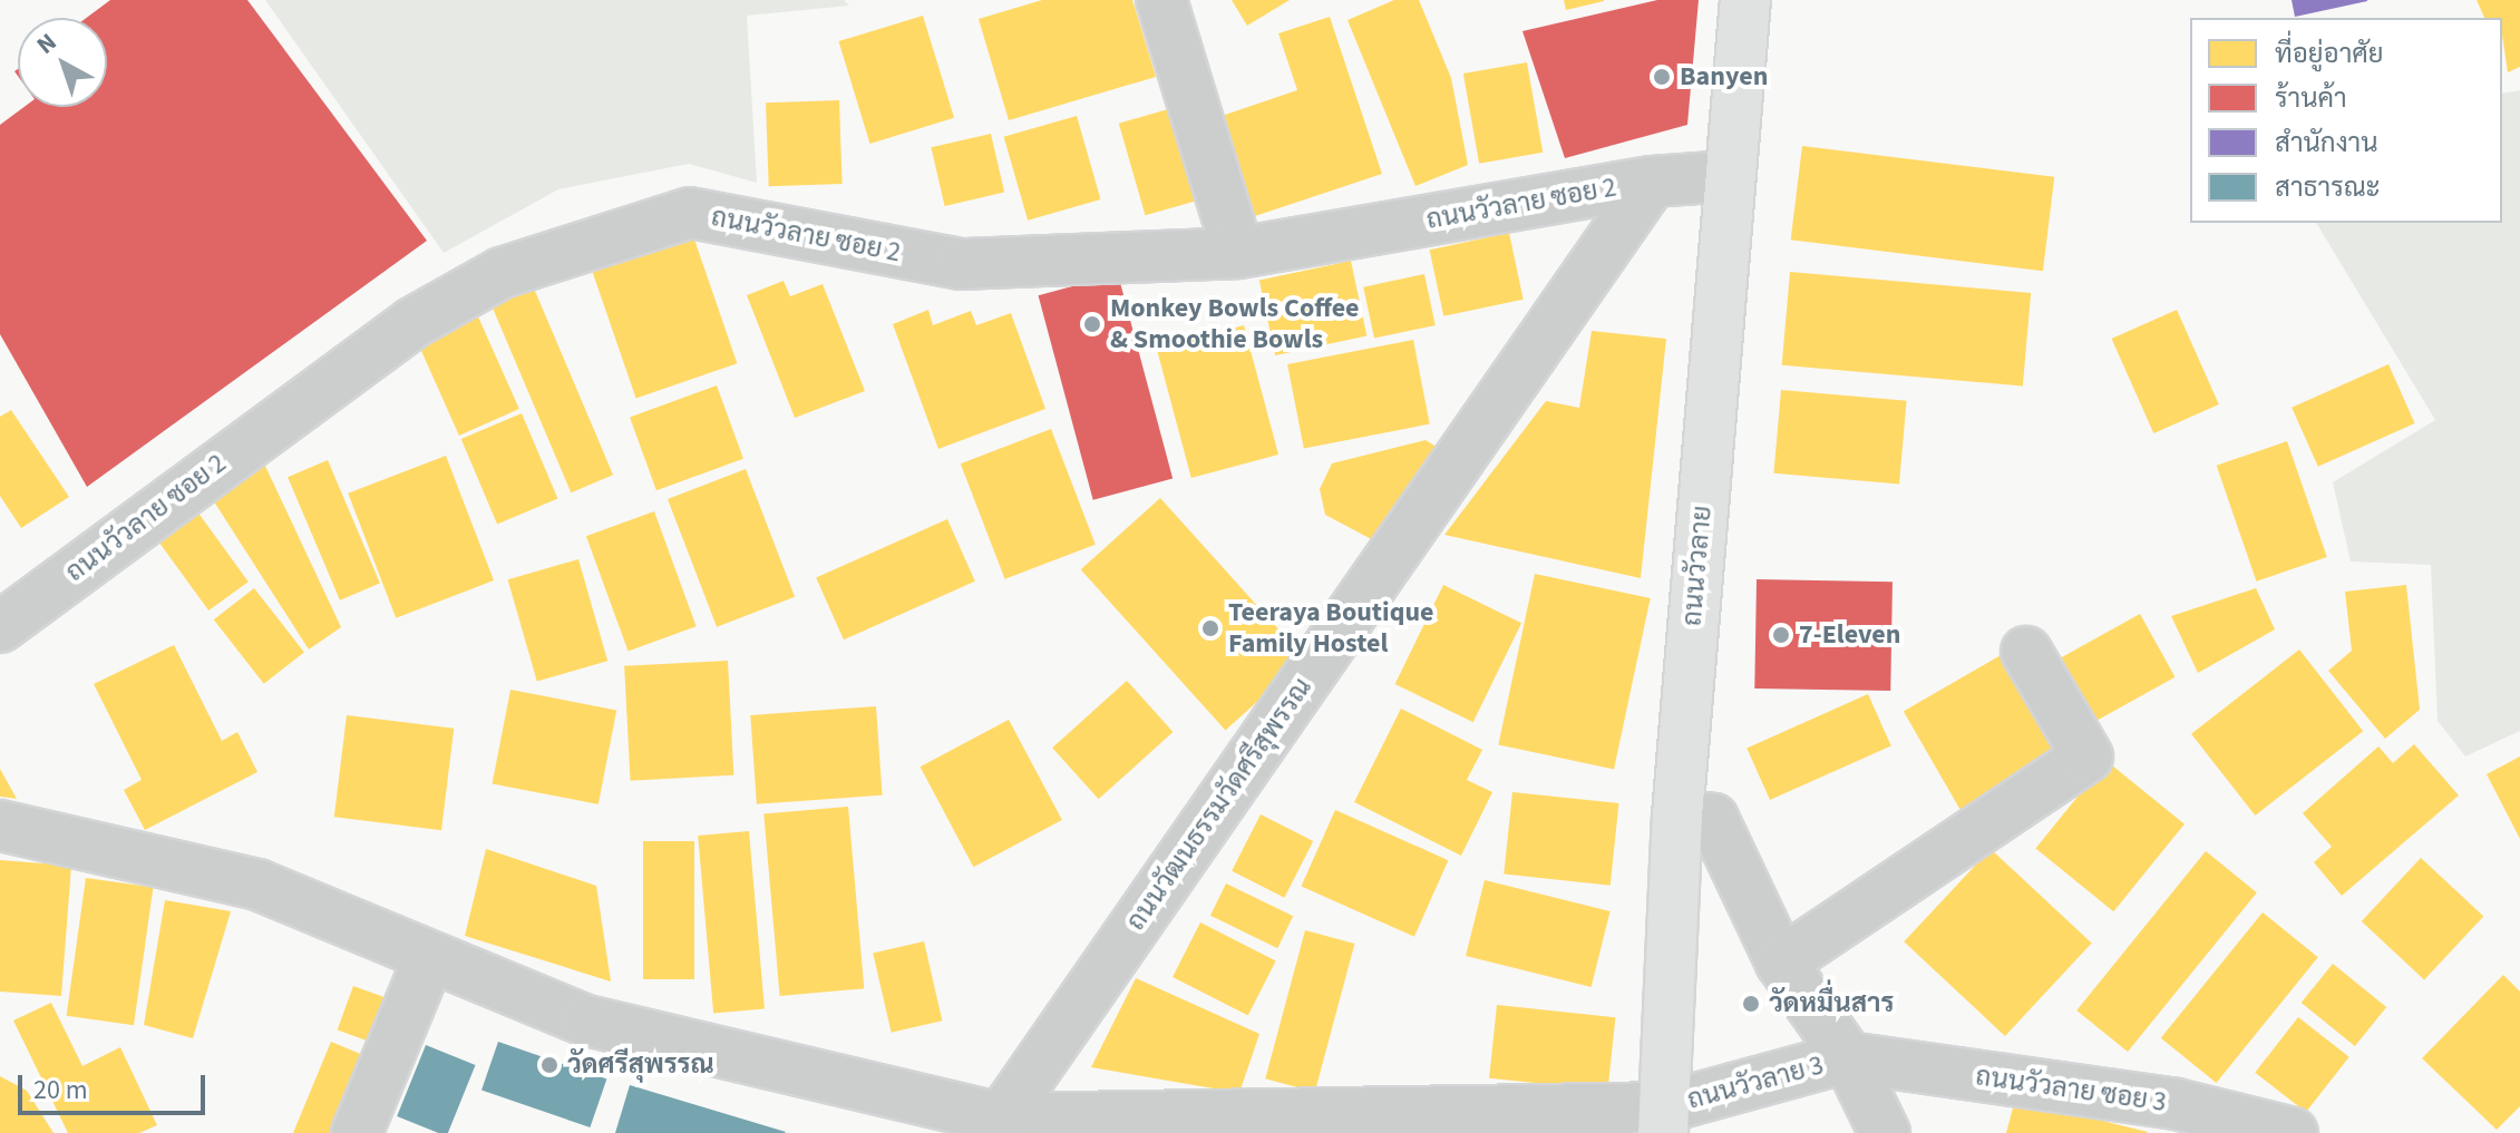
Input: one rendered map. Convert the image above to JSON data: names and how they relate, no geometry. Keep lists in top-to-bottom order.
{
  "streets": {
    "street": [
      "ถนนวัวลาย ซอย 2",
      "ถนนวัวลาย",
      "ถนนวัฒนธรรมวัดศรีสุพรรณ",
      "ถนนวัวลาย 3",
      "ถนนวัวลาย ซอย 3"
    ]
  },
  "crossings": [
    ["ถนนวัวลาย ซอย 2", "ถนนวัวลาย"],
    ["ถนนวัวลาย ซอย 2", "ถนนวัฒนธรรมวัดศรีสุพรรณ"],
    ["ถนนวัวลาย", "ถนนวัวลาย 3"],
    ["ถนนวัฒนธรรมวัดศรีสุพรรณ", "ถนนวัวลาย 3"],
    ["ถนนวัวลาย 3", "ถนนวัวลาย ซอย 3"]
  ],
  "places": [
    "Banyen",
    "Monkey Bowls Coffee & Smoothie Bowls",
    "Teeraya Boutique Family Hostel",
    "7-Eleven",
    "วัดหมื่นสาร",
    "วัดศรีสุพรรณ"
  ],
  "legend": [
    "ที่อยู่อาศัย",
    "ร้านค้า",
    "สำนักงาน",
    "สาธารณะ"
  ],
  "scale_bar": "20 m",
  "north": "top left"
}
